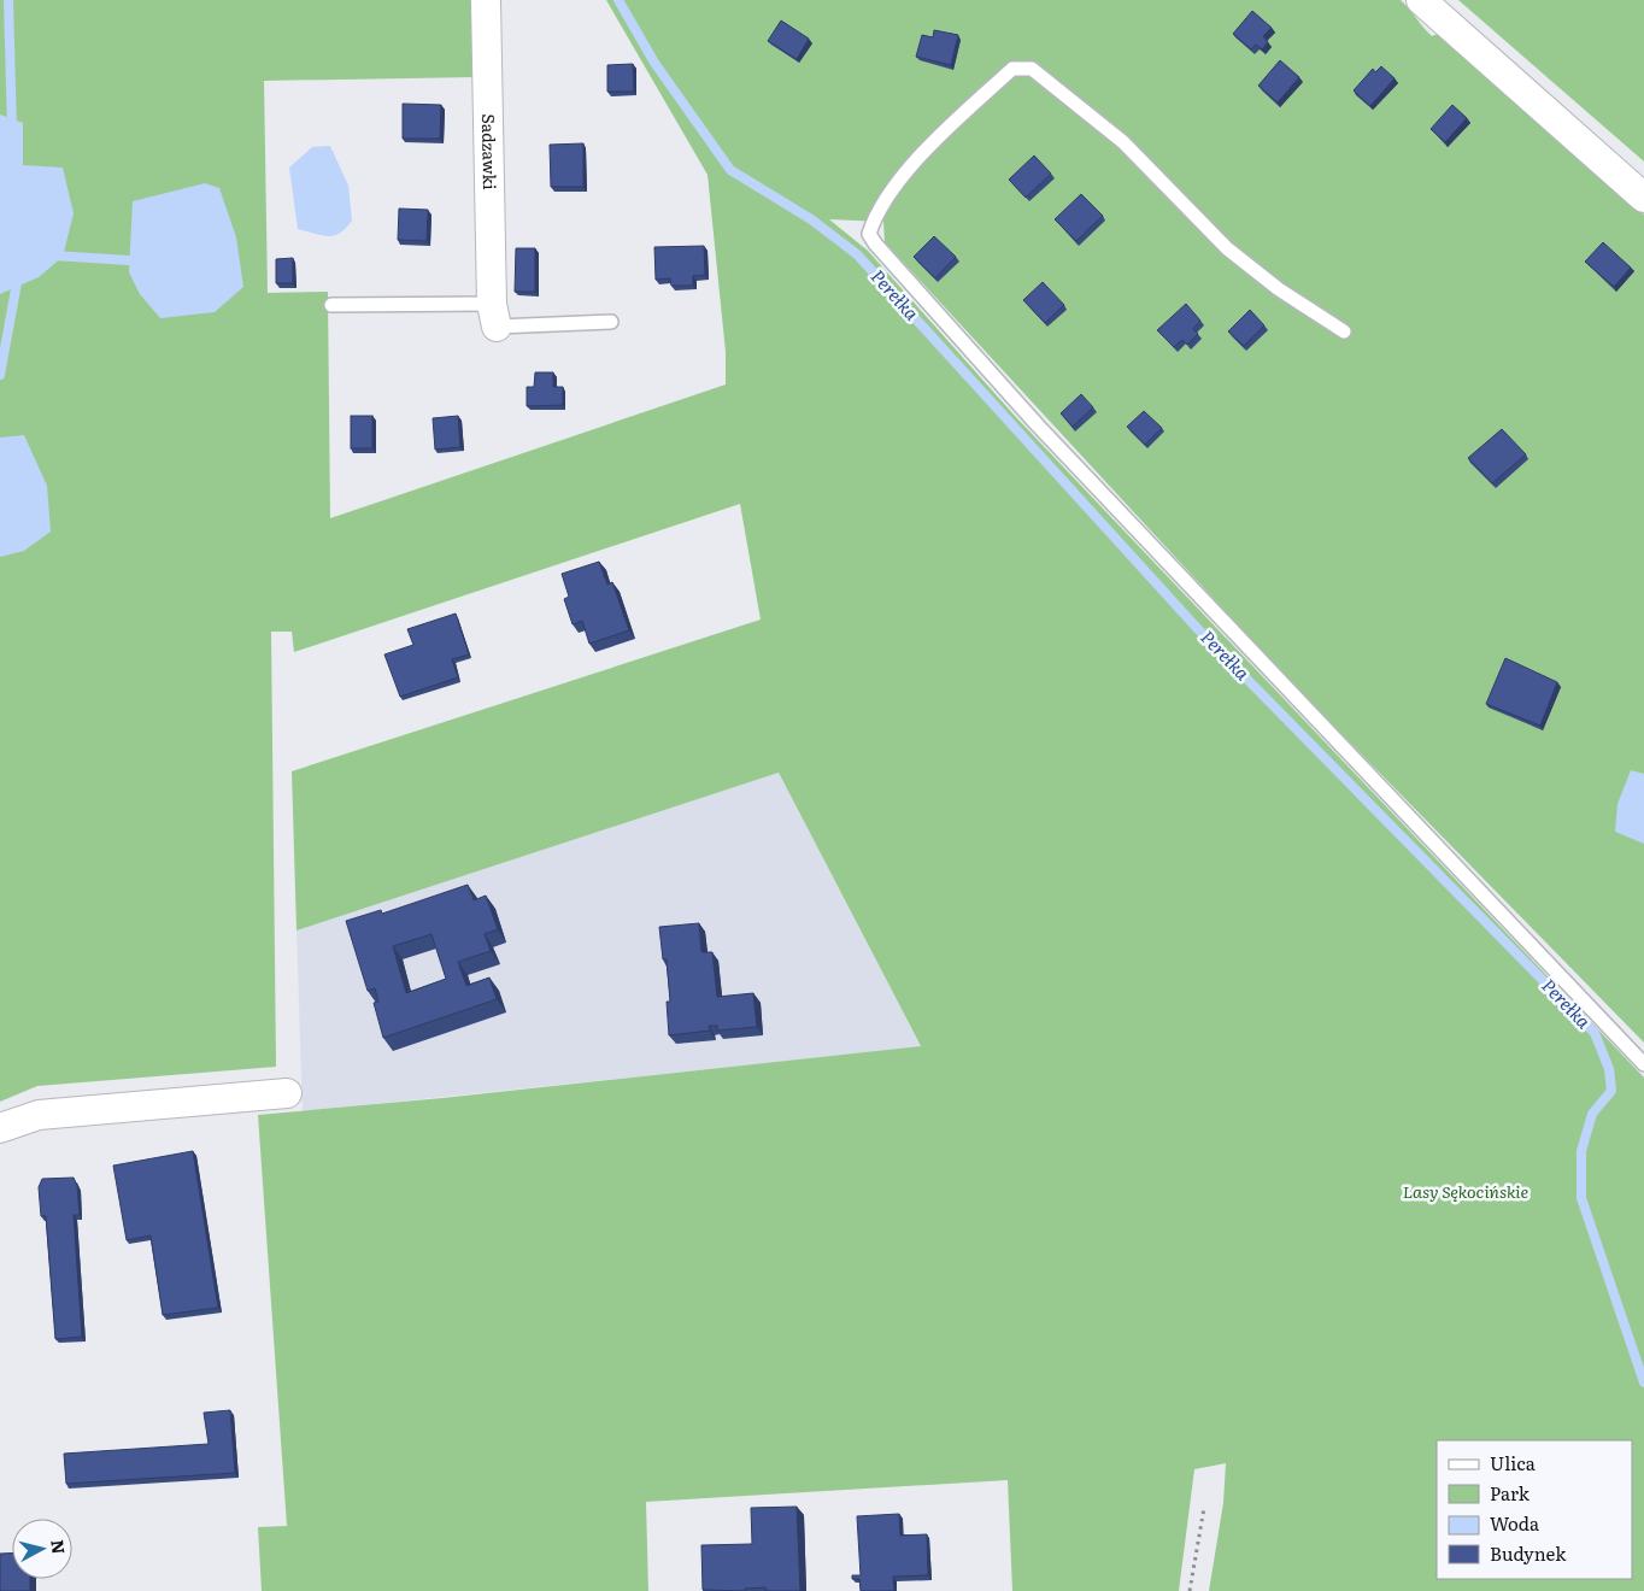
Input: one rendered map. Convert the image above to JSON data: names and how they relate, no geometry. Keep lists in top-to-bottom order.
{
  "streets": {
    "street": ["Sadzawki"]
  },
  "water": ["Perełka"],
  "parks": ["Lasy Sękocińskie"],
  "legend": [
    "Ulica",
    "Park",
    "Woda",
    "Budynek"
  ],
  "north": "right"
}
